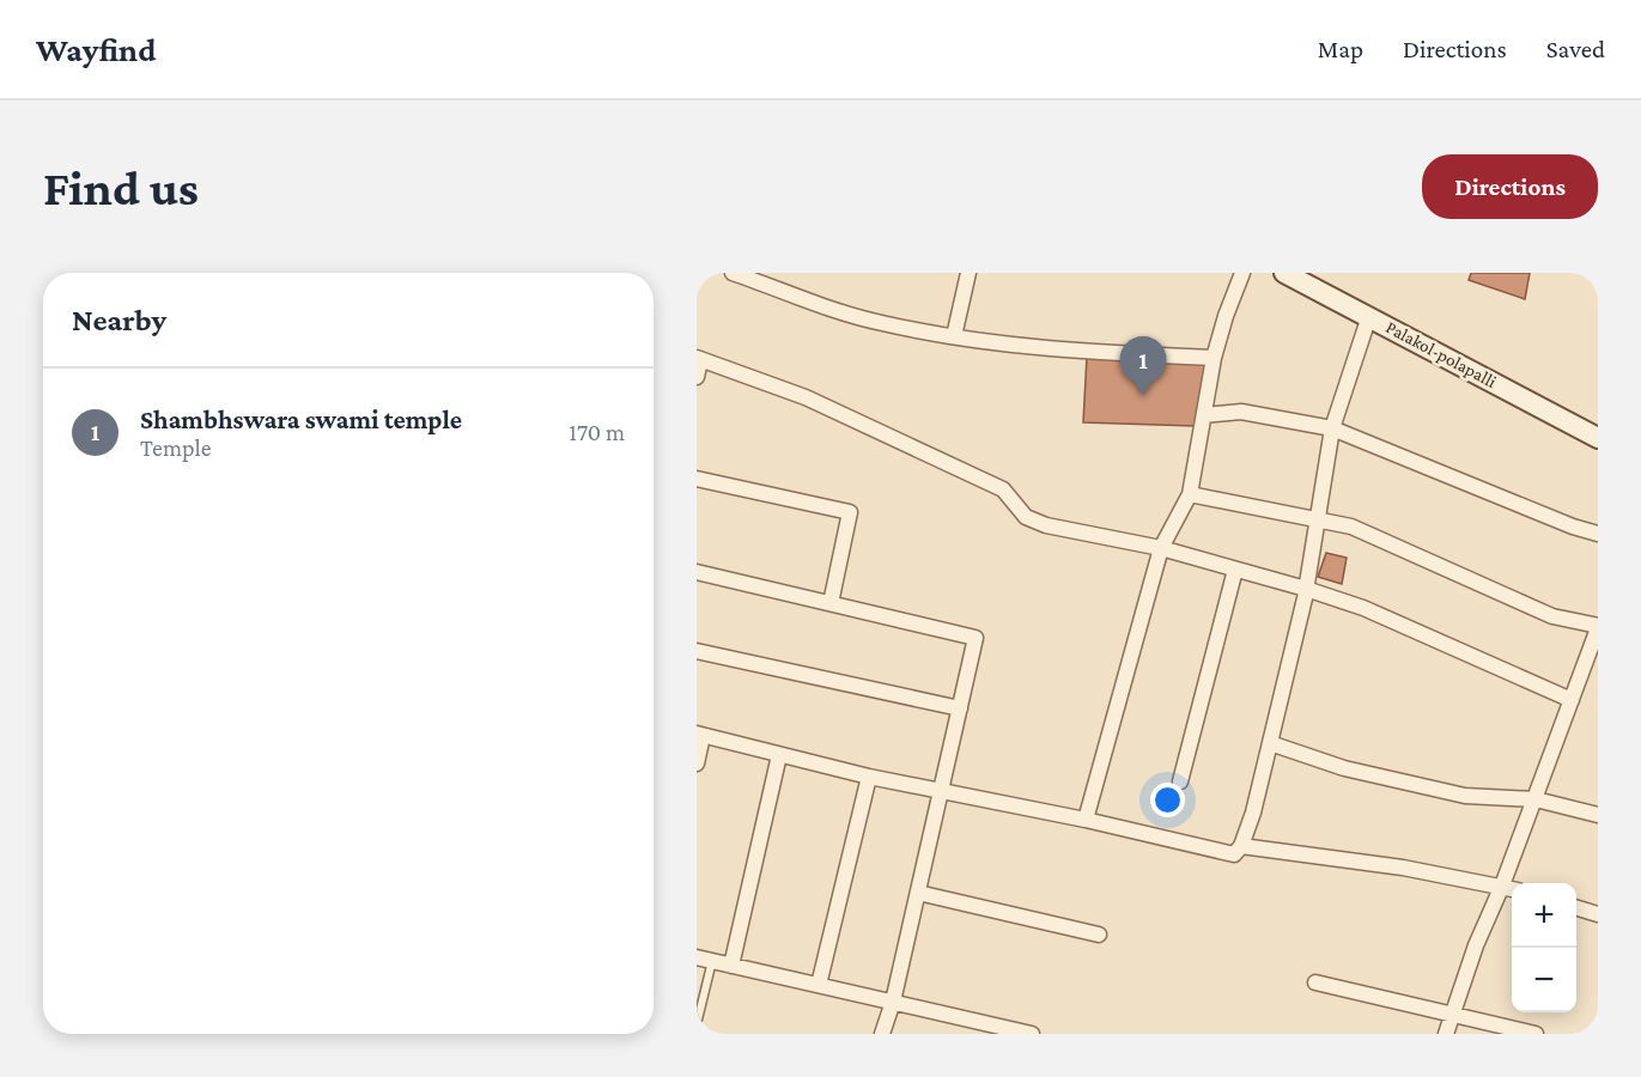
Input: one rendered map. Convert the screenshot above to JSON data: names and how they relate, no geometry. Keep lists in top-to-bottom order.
{
  "streets": {
    "street": ["Palakol-polapalli"]
  },
  "page": {
    "header": "Wayfind",
    "nav": ["Map", "Directions", "Saved"],
    "buttons": "Directions",
    "title": "Find us",
    "heading": "Nearby",
    "pins": "1",
    "list": [
      {
        "mark": "1",
        "name": "Shambhswara swami temple",
        "note": "Temple",
        "value": "170 m"
      }
    ],
    "map_buttons": ["+", "−"]
  }
}
